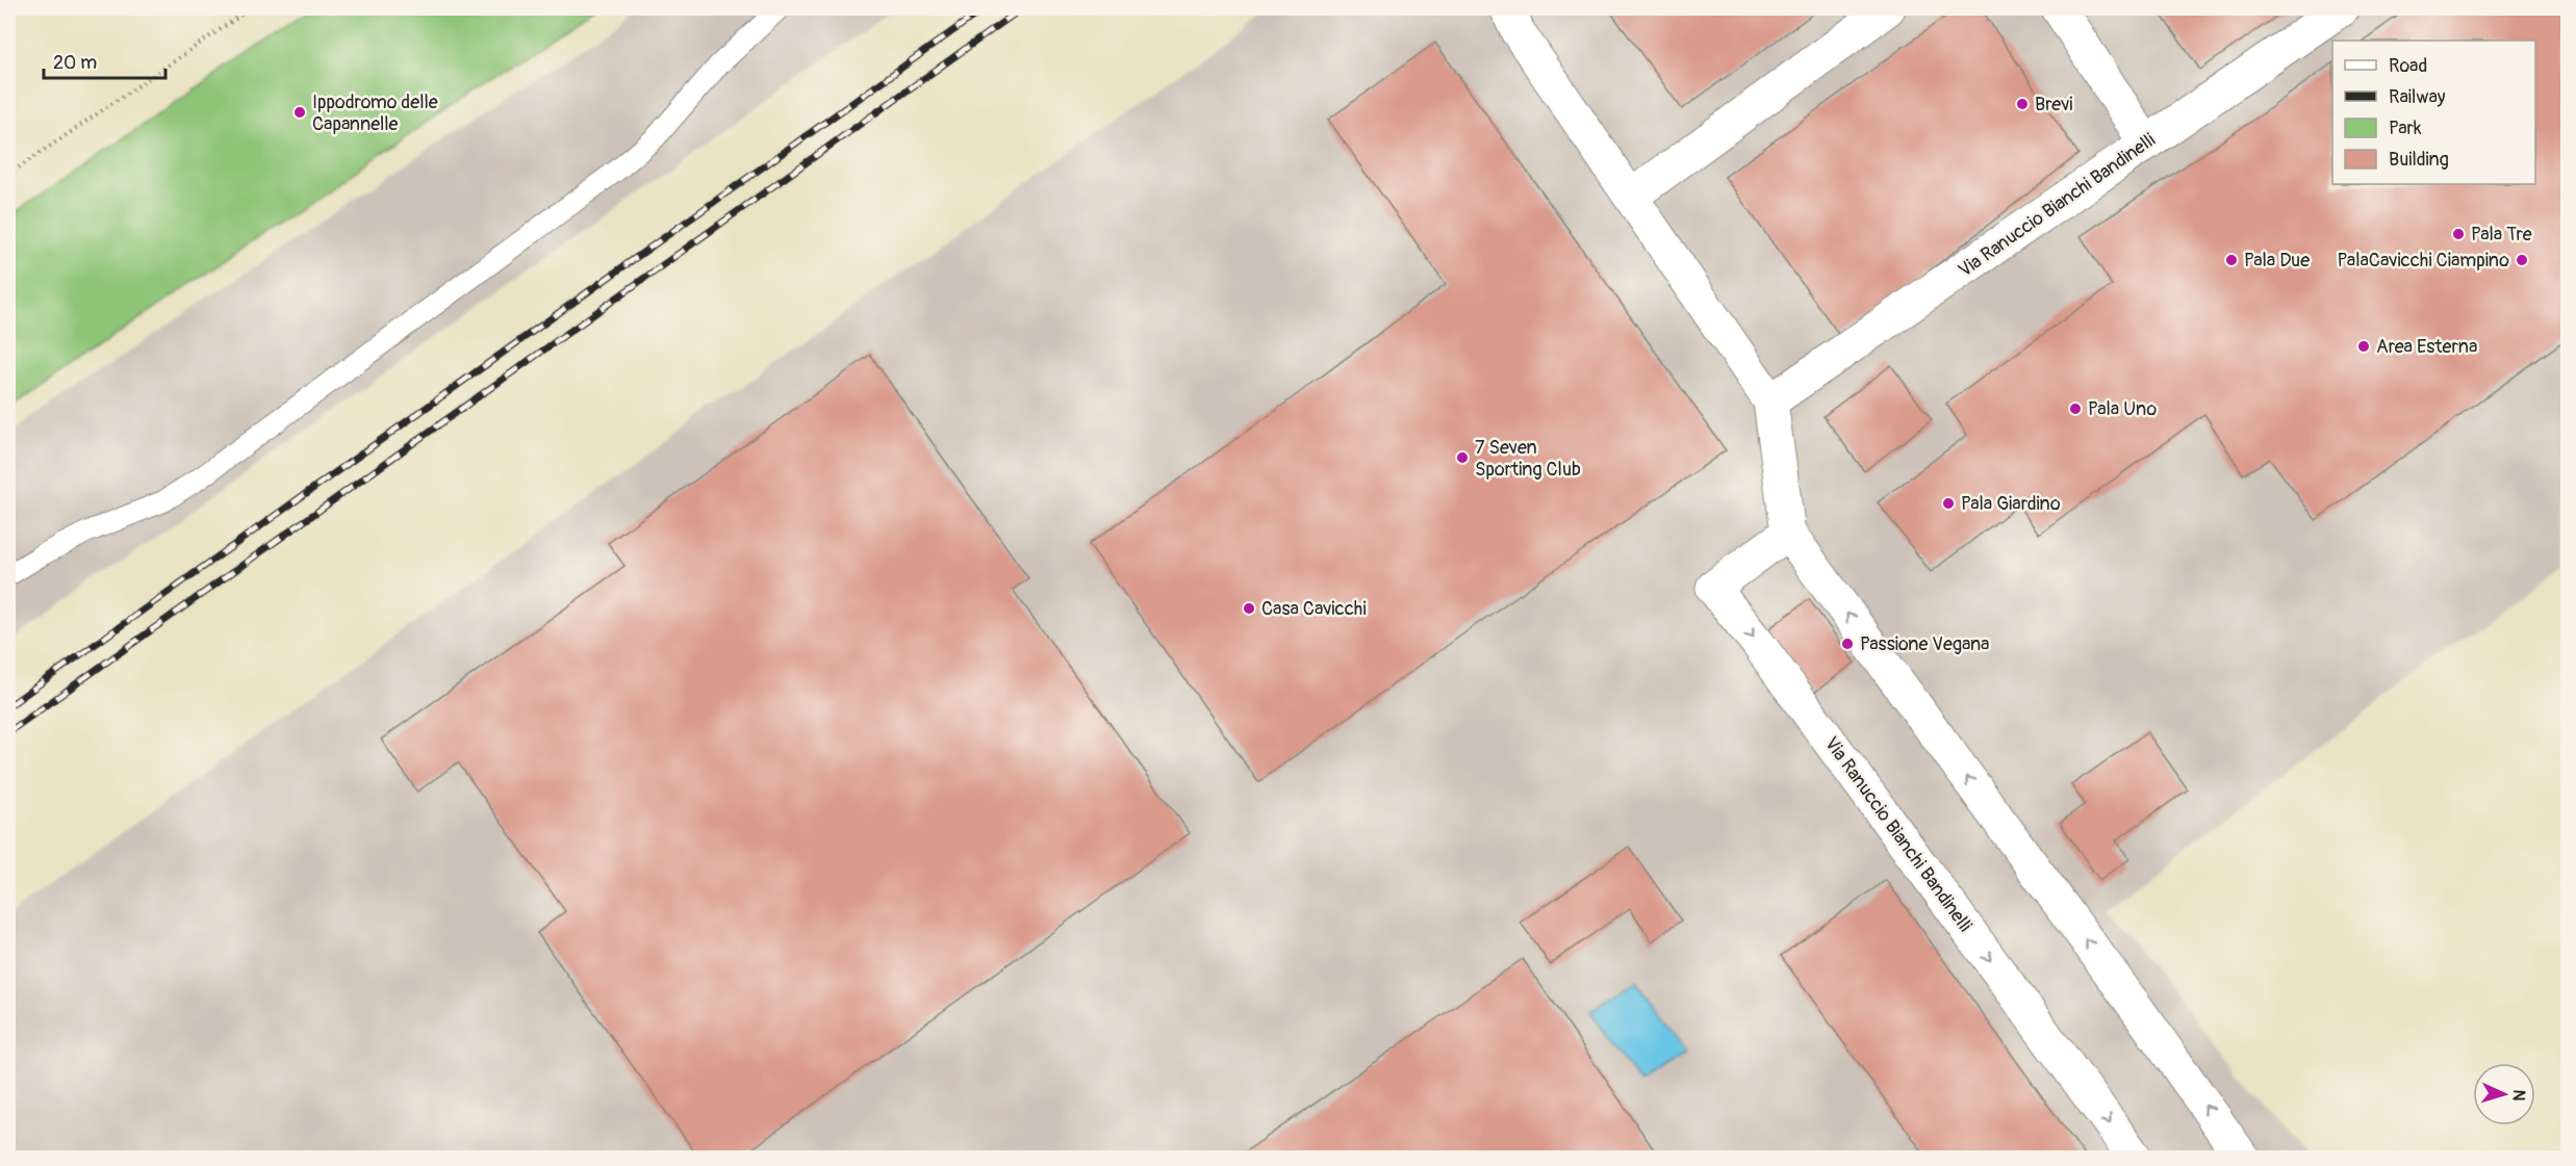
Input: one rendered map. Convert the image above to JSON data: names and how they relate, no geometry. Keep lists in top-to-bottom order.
{
  "streets": {
    "street": ["Via Ranuccio Bianchi Bandinelli"]
  },
  "places": [
    "Brevi",
    "Ippodromo delle Capannelle",
    "Pala Tre",
    "Pala Due",
    "PalaCavicchi Ciampino",
    "Area Esterna",
    "Pala Uno",
    "7 Seven Sporting Club",
    "Pala Giardino",
    "Casa Cavicchi",
    "Passione Vegana"
  ],
  "legend": [
    "Road",
    "Railway",
    "Park",
    "Building"
  ],
  "scale_bar": "20 m",
  "north": "right"
}
